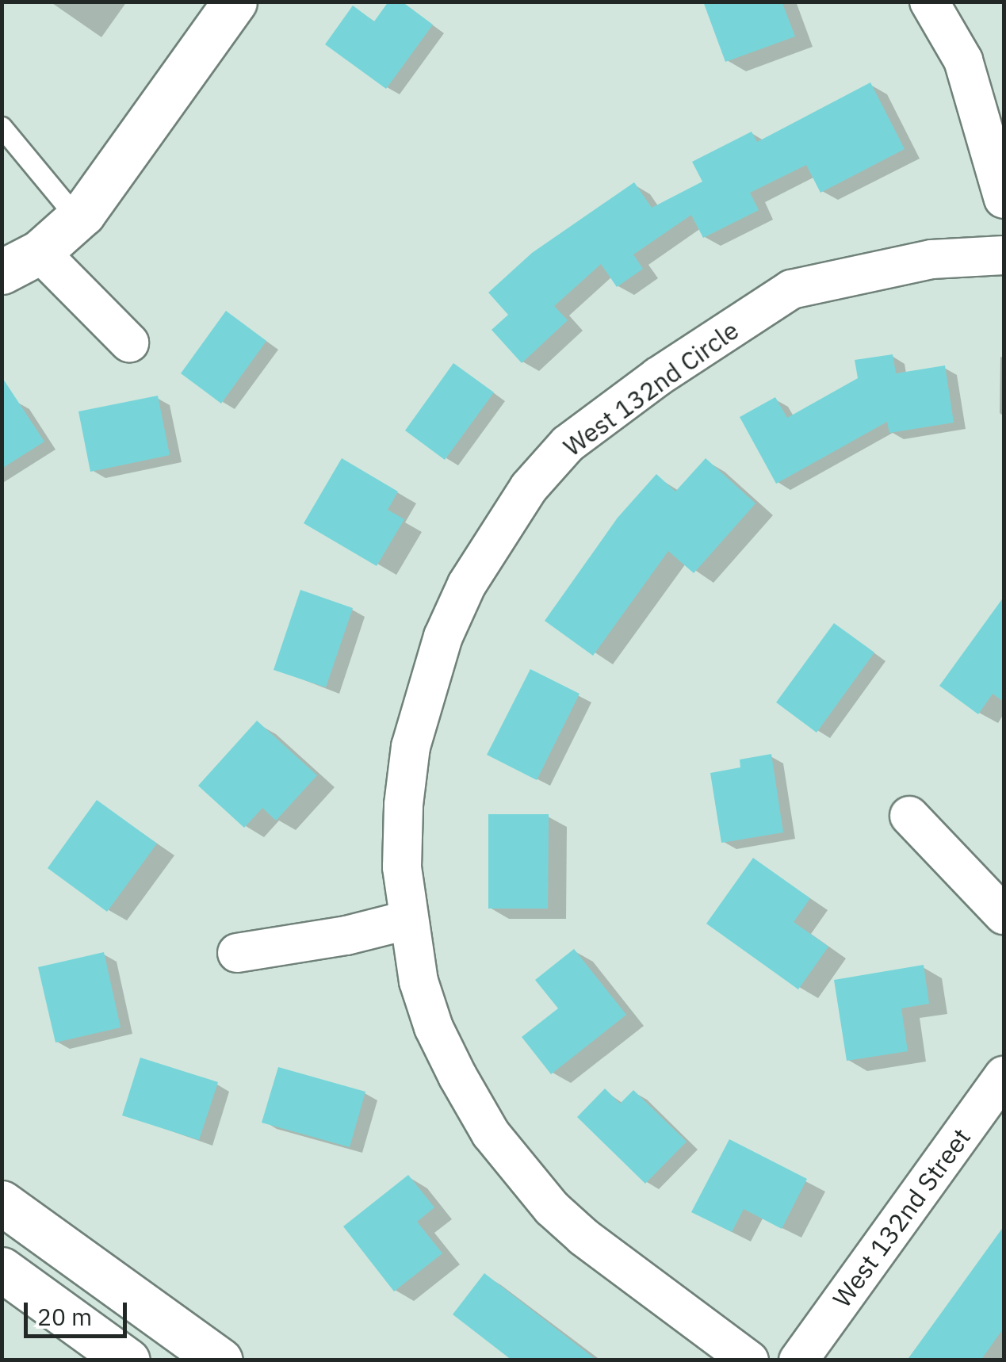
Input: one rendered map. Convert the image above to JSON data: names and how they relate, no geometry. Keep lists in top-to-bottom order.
{
  "streets": {
    "street": ["West 132nd Circle", "West 132nd Street"]
  },
  "scale_bar": "20 m"
}
